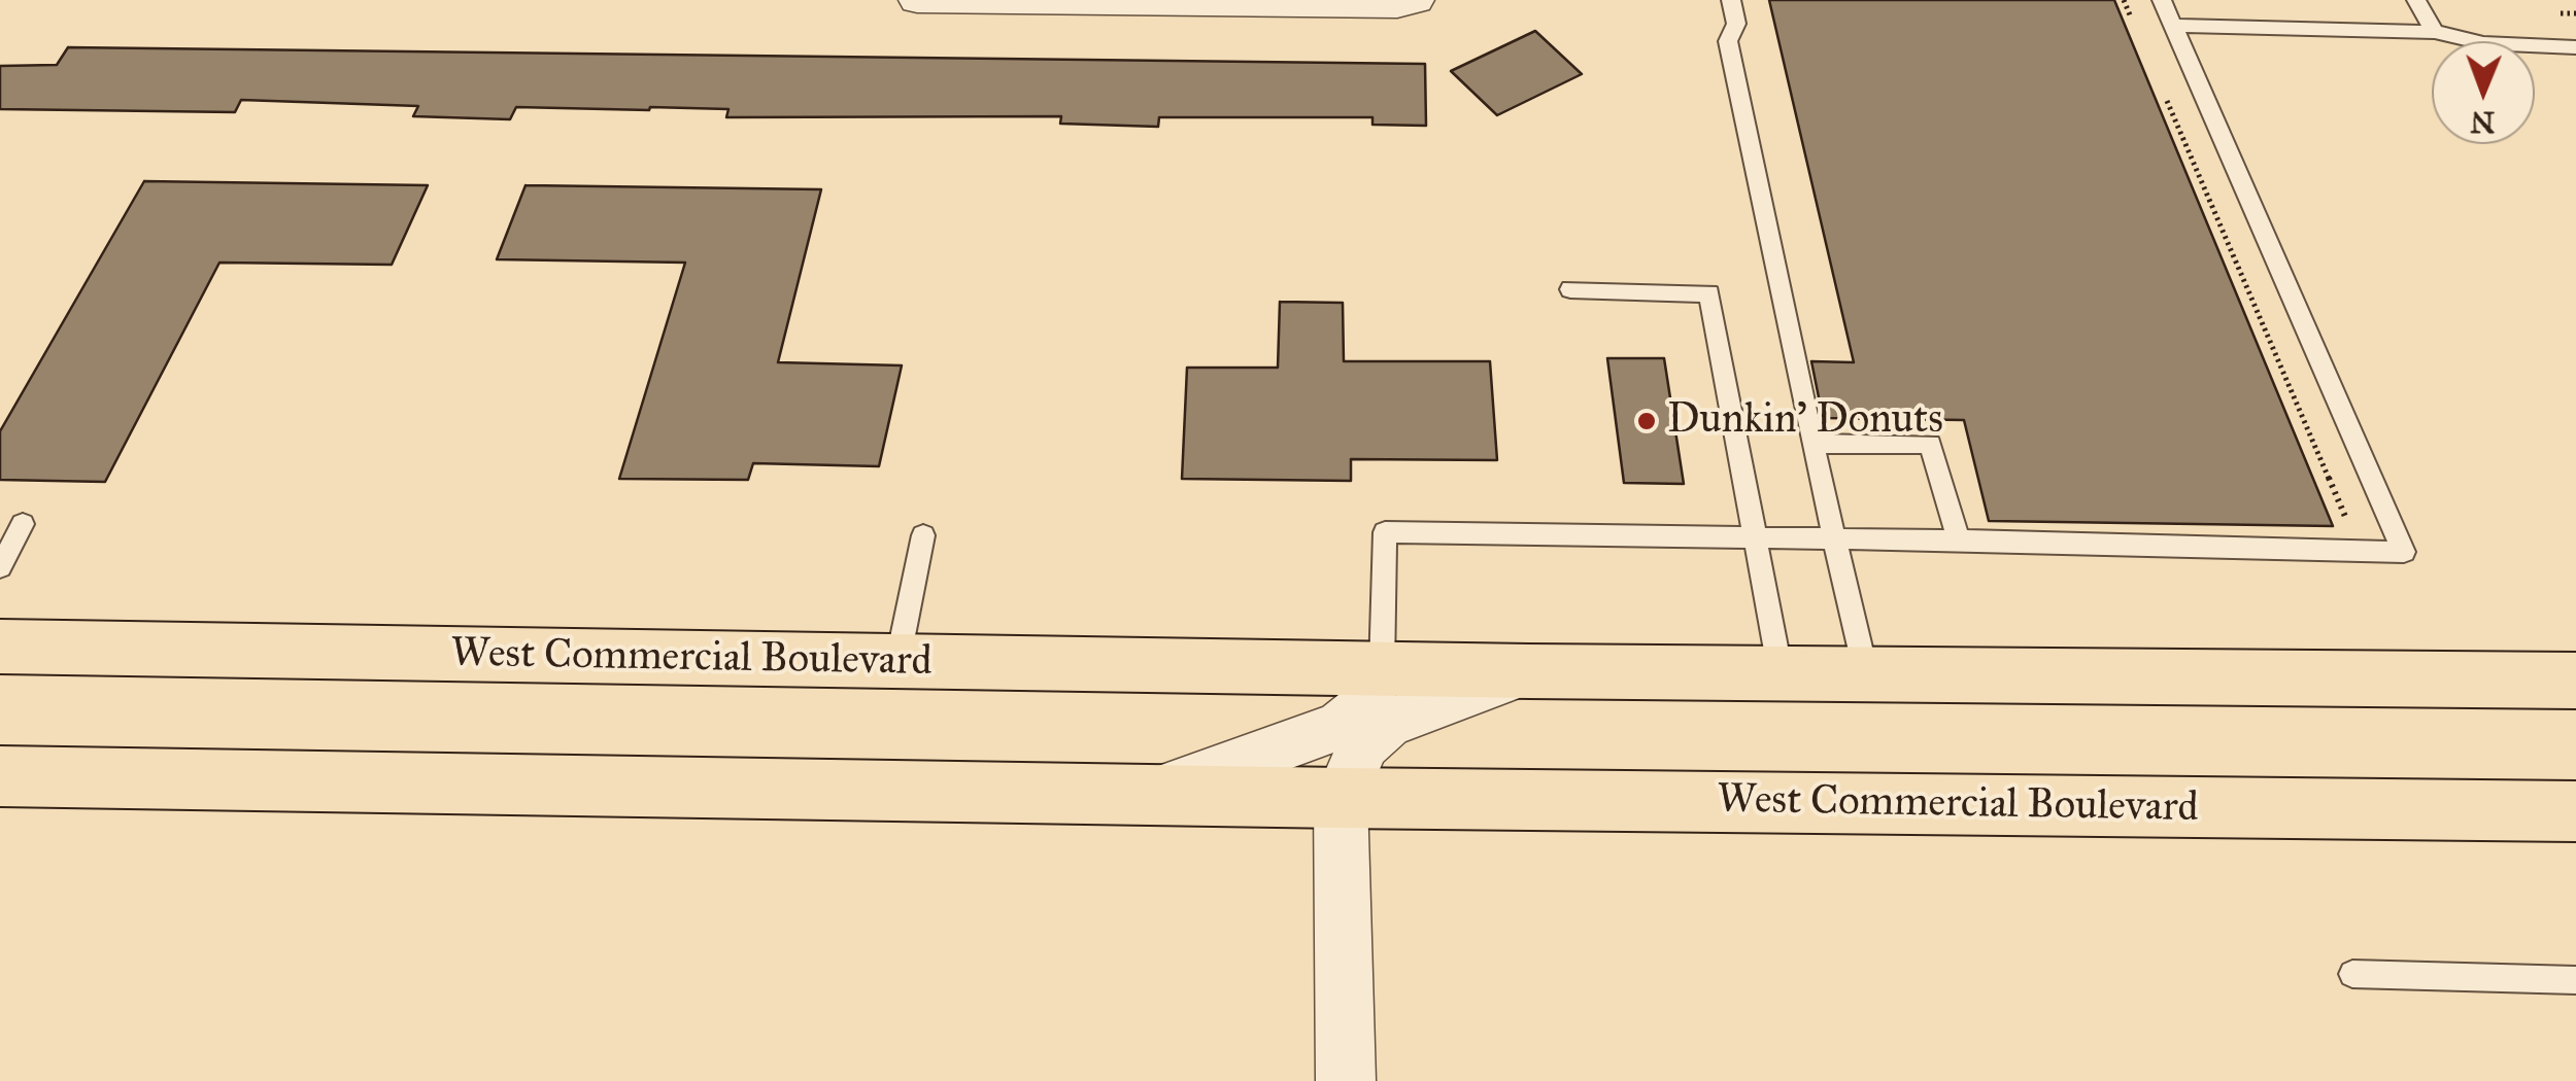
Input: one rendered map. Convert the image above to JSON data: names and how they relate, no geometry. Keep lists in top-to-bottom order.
{
  "streets": {
    "highway": ["West Commercial Boulevard"]
  },
  "places": ["Dunkin' Donuts"],
  "north": "bottom"
}
